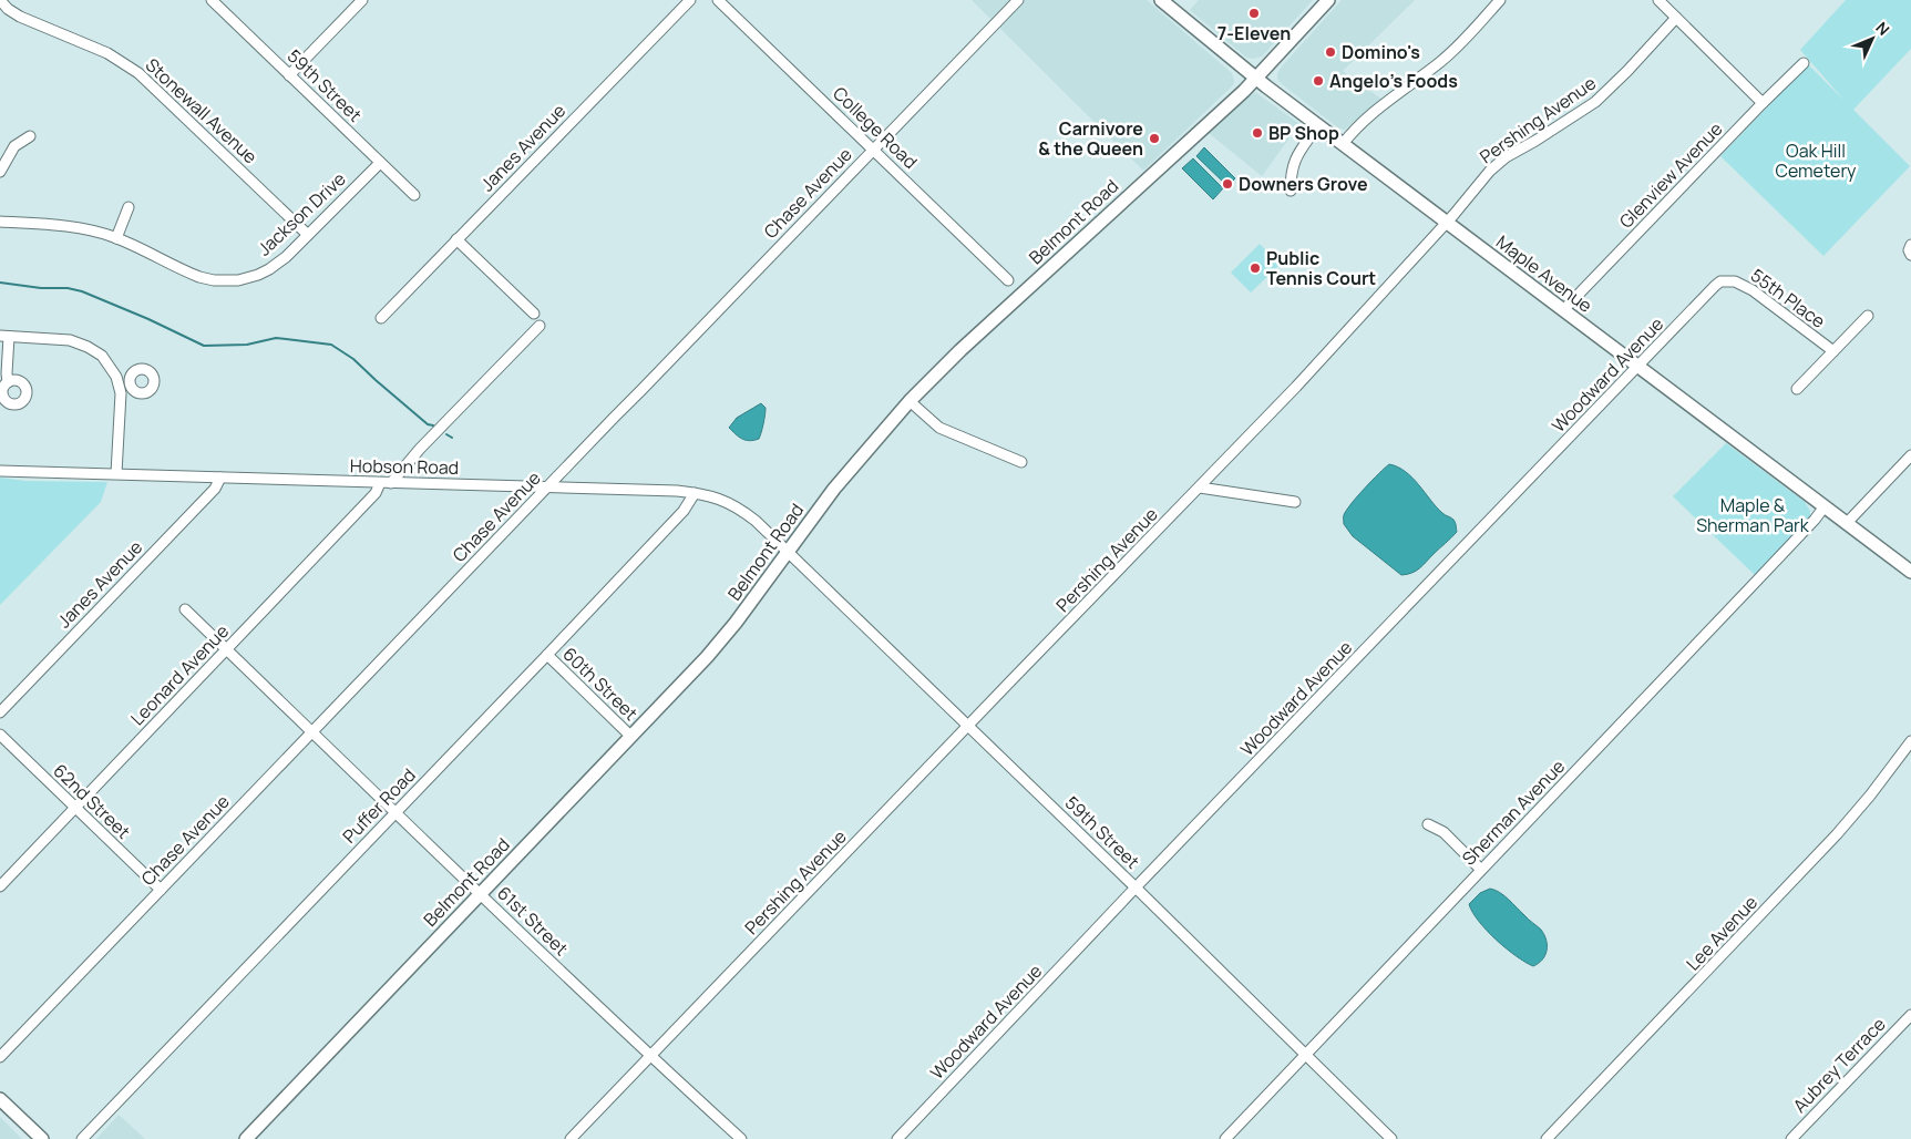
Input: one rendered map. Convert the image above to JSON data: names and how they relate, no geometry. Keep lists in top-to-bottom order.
{
  "streets": {
    "main road": ["Belmont Road", "Maple Avenue"],
    "street": [
      "59th Street",
      "Stonewall Avenue",
      "Pershing Avenue",
      "College Road",
      "Janes Avenue",
      "Glenview Avenue",
      "Chase Avenue",
      "Jackson Drive",
      "55th Place",
      "Woodward Avenue",
      "Hobson Road",
      "Leonard Avenue",
      "60th Street",
      "62nd Street",
      "Puffer Road",
      "Sherman Avenue",
      "61st Street",
      "Lee Avenue",
      "Aubrey Terrace"
    ]
  },
  "crossings": [
    ["59th Street", "Pershing Avenue"],
    ["59th Street", "Jackson Drive"],
    ["59th Street", "Belmont Road"],
    ["59th Street", "Woodward Avenue"],
    ["59th Street", "Hobson Road"],
    ["59th Street", "Sherman Avenue"],
    ["Stonewall Avenue", "Jackson Drive"],
    ["Pershing Avenue", "Maple Avenue"],
    ["Pershing Avenue", "61st Street"],
    ["College Road", "Chase Avenue"],
    ["Janes Avenue", "Hobson Road"],
    ["Glenview Avenue", "Maple Avenue"],
    ["Chase Avenue", "Hobson Road"],
    ["Chase Avenue", "62nd Street"],
    ["Chase Avenue", "61st Street"],
    ["Belmont Road", "Maple Avenue"],
    ["Belmont Road", "Hobson Road"],
    ["Belmont Road", "60th Street"],
    ["Belmont Road", "61st Street"],
    ["Maple Avenue", "Woodward Avenue"],
    ["Maple Avenue", "Sherman Avenue"],
    ["55th Place", "Woodward Avenue"],
    ["Hobson Road", "Leonard Avenue"],
    ["Hobson Road", "Puffer Road"],
    ["Leonard Avenue", "62nd Street"],
    ["Leonard Avenue", "61st Street"],
    ["60th Street", "Puffer Road"],
    ["Puffer Road", "61st Street"]
  ],
  "parks": ["Oak Hill Cemetery", "Maple & Sherman Park"],
  "places": [
    "7-Eleven",
    "Domino's",
    "Angelo's Foods",
    "BP Shop",
    "Carnivore & the Queen",
    "Downers Grove",
    "Public Tennis Court"
  ],
  "north": "top right"
}
